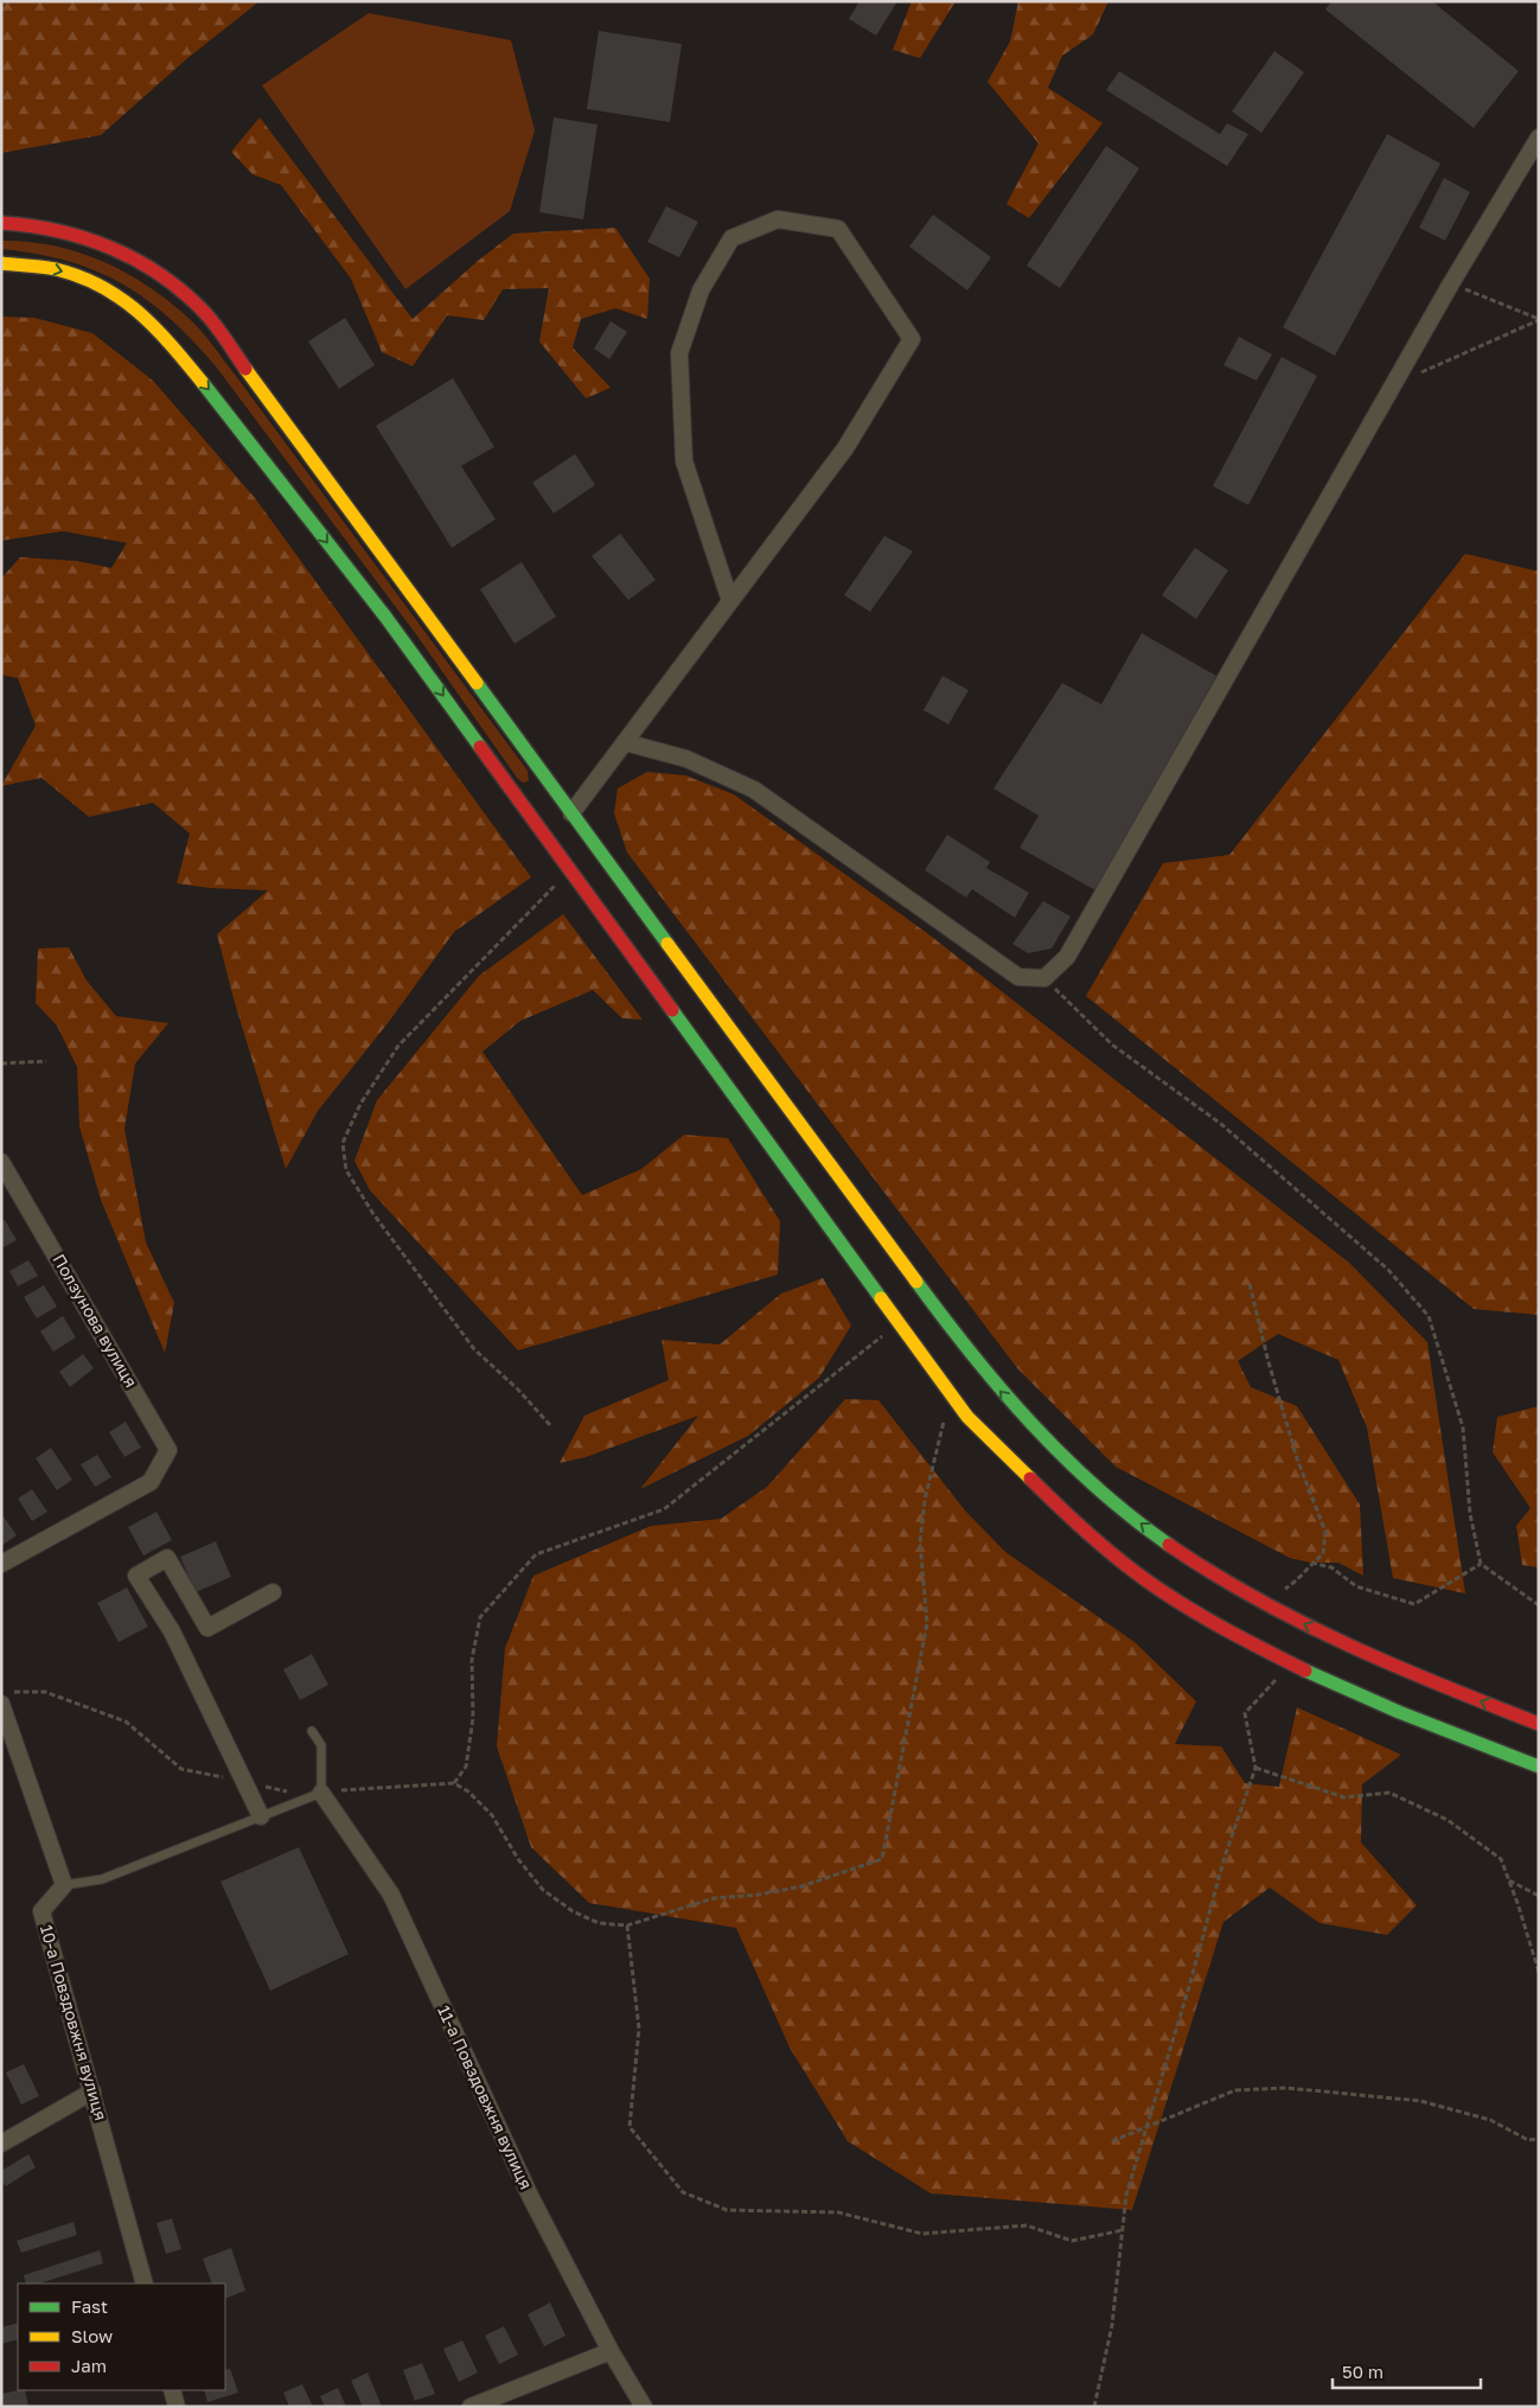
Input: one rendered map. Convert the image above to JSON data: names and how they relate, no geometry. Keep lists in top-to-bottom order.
{
  "streets": {
    "street": ["Ползунова вулиця", "10-а Повздовжня вулиця", "11-а Повздовжня вулиця"]
  },
  "legend": ["Fast", "Slow", "Jam"],
  "scale_bar": "50 m"
}
